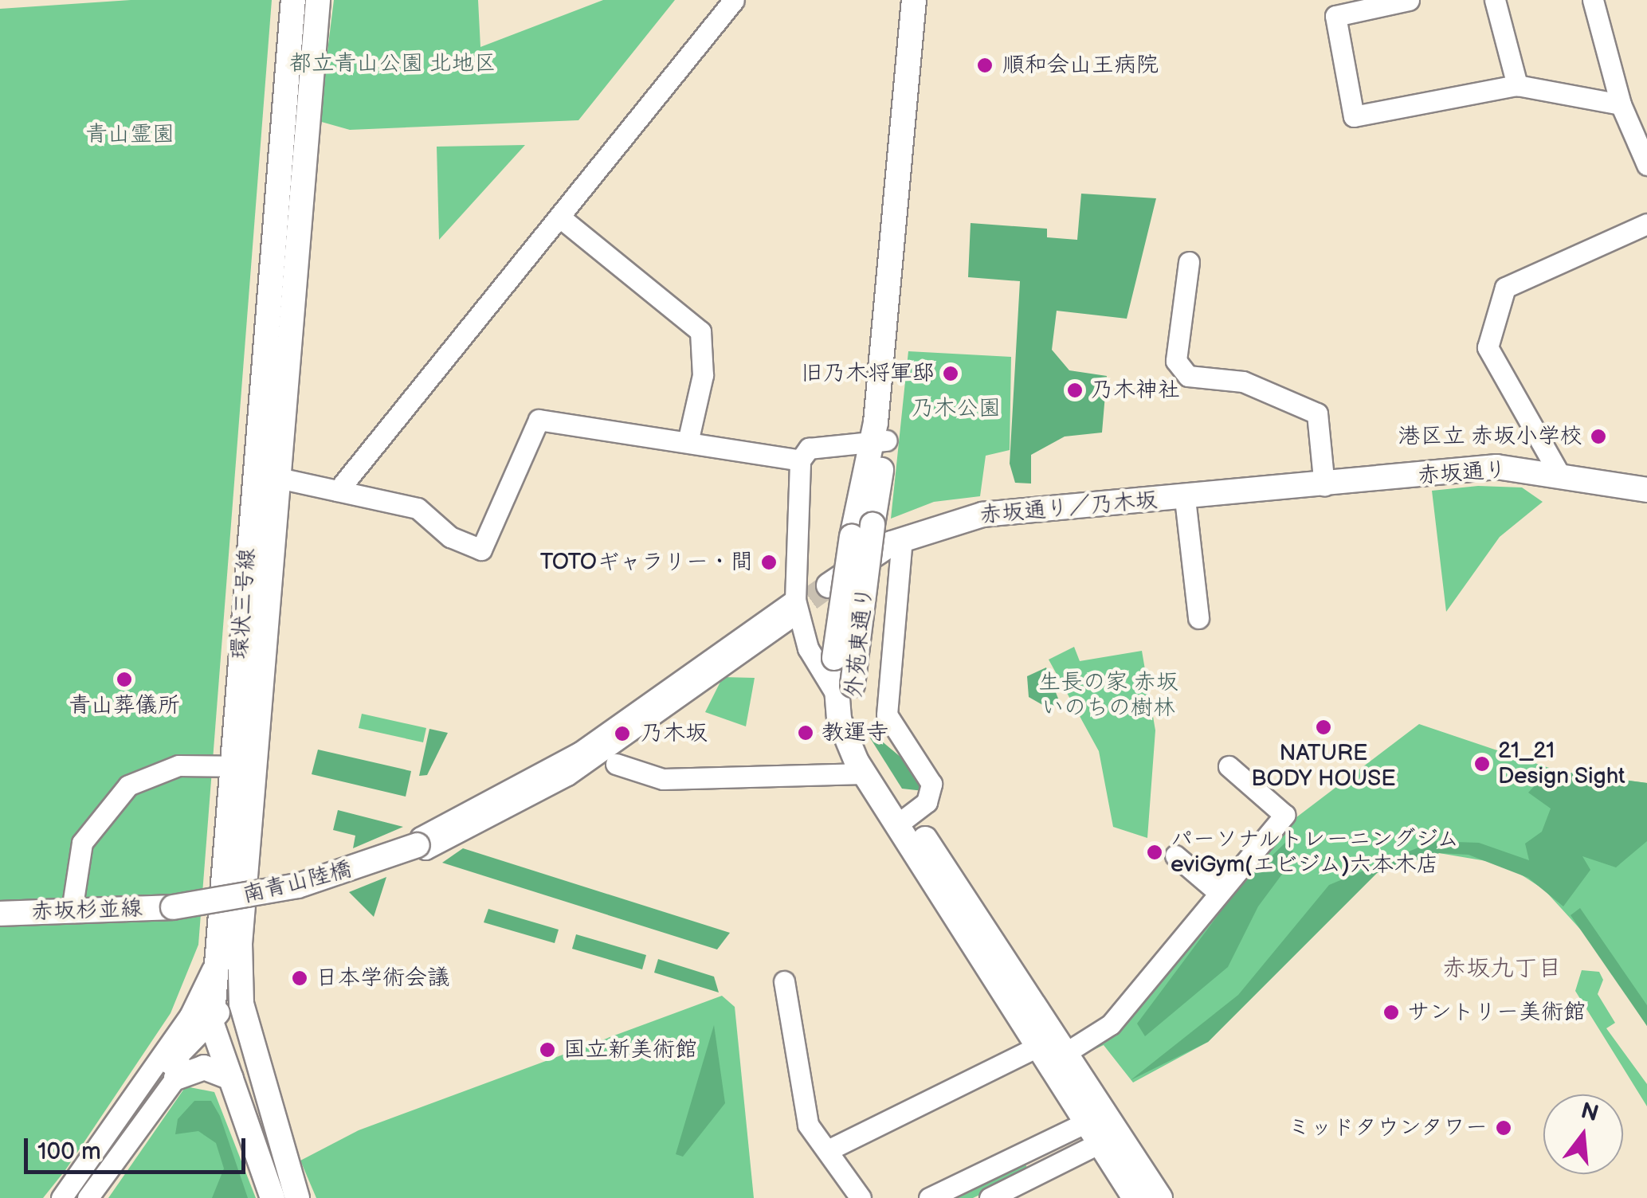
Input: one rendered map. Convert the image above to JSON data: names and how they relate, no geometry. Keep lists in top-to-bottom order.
{
  "streets": {
    "main road": [
      "赤坂通り",
      "赤坂通り／乃木坂",
      "環状三号線",
      "外苑東通り",
      "南青山陸橋",
      "赤坂杉並線"
    ]
  },
  "crossings": [
    ["赤坂通り", "赤坂通り／乃木坂"],
    ["南青山陸橋", "赤坂杉並線"]
  ],
  "districts": ["赤坂九丁目"],
  "parks": [
    "都立青山公園 北地区",
    "青山霊園",
    "乃木公園",
    "生長の家 赤坂 いのちの樹林"
  ],
  "places": [
    "順和会山王病院",
    "旧乃木将軍邸",
    "乃木神社",
    "港区立 赤坂小学校",
    "TOTOギャラリー・間",
    "青山葬儀所",
    "NATURE BODY HOUSE",
    "教運寺",
    "乃木坂",
    "21_21 Design Sight",
    "パーソナルトレーニングジム eviGym(エビジム)六本木店",
    "日本学術会議",
    "サントリー美術館",
    "国立新美術館",
    "ミッドタウンタワー"
  ],
  "scale_bar": "100 m",
  "north": "top"
}
